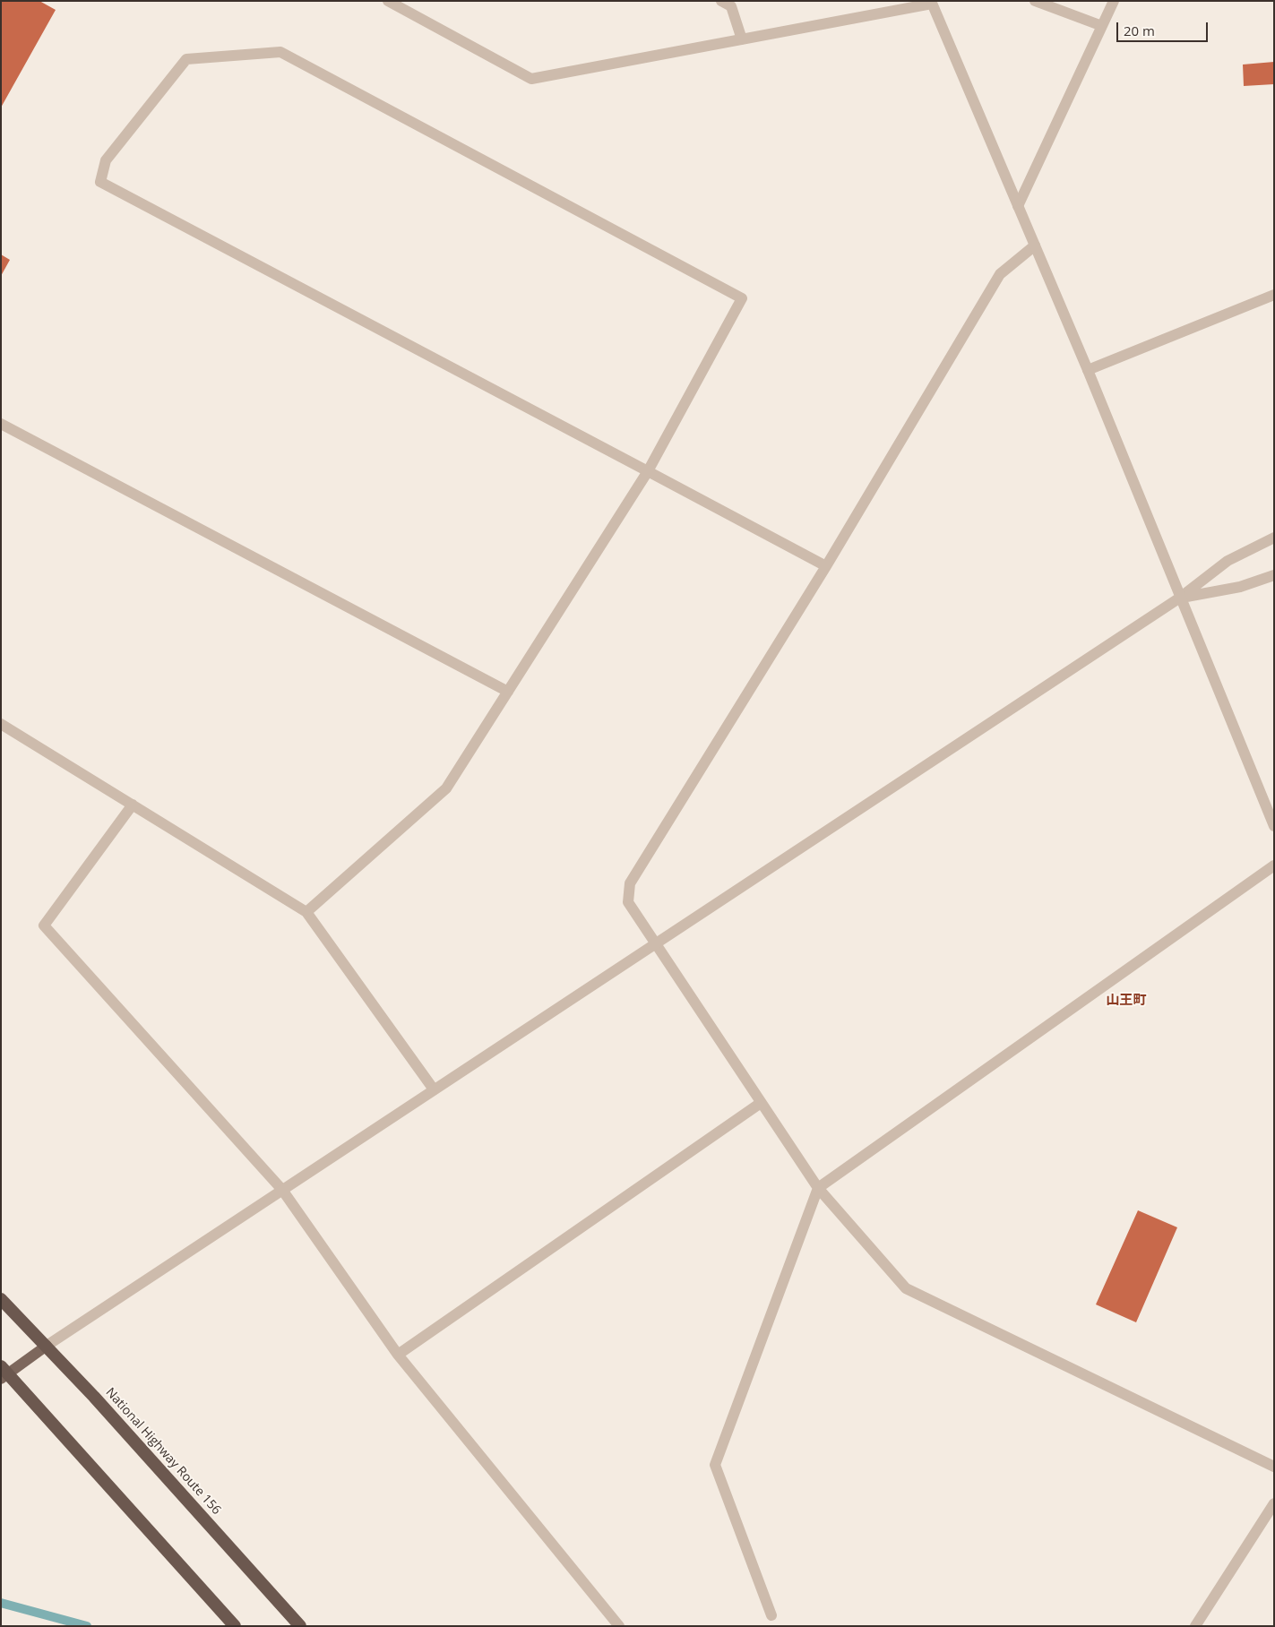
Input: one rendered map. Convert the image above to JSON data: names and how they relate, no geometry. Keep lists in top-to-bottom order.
{
  "streets": {
    "highway": ["National Highway Route 156"]
  },
  "districts": ["山王町"],
  "scale_bar": "20 m"
}
